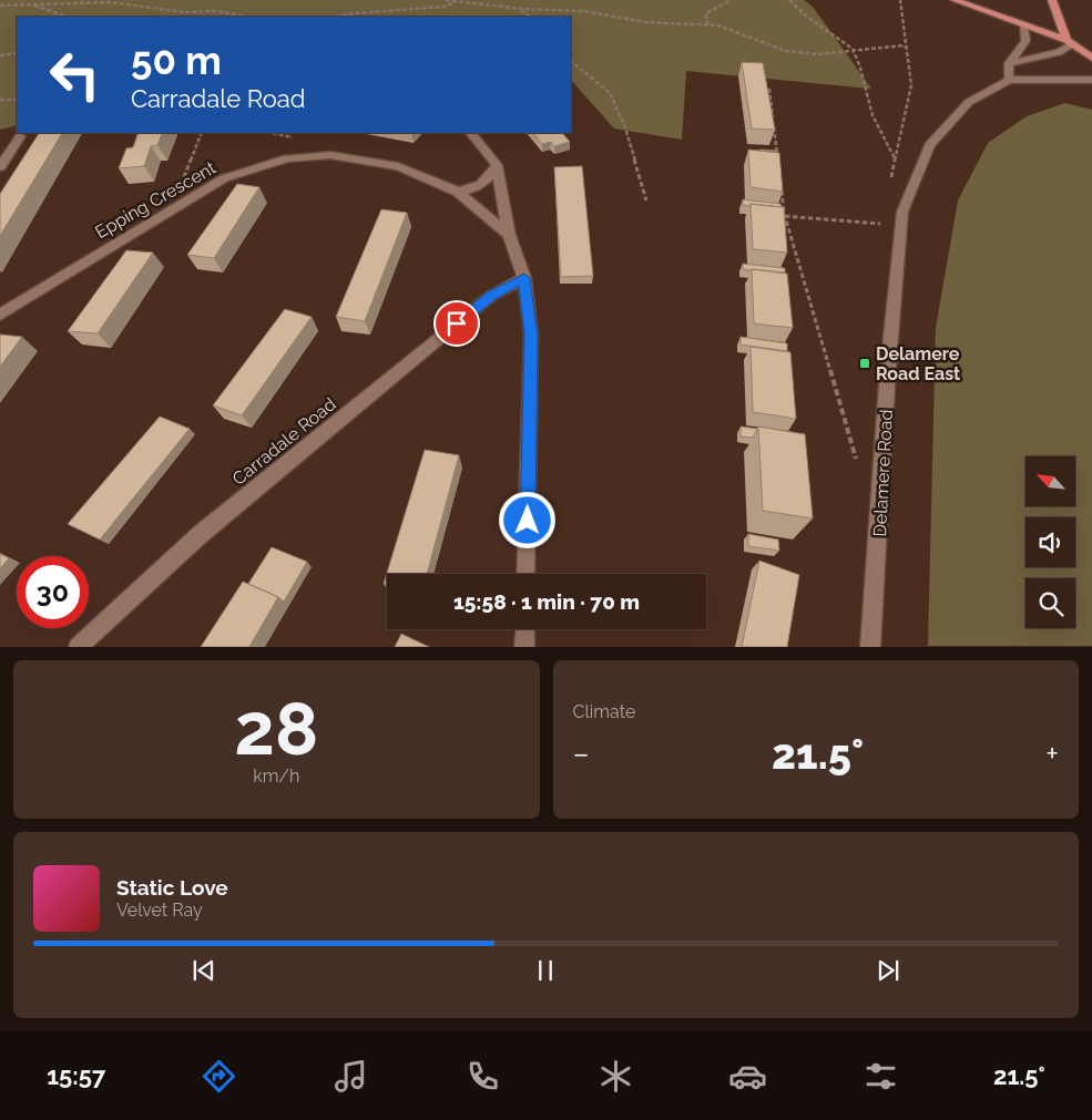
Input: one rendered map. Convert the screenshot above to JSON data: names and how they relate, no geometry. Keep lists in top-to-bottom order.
{
  "streets": {
    "street": ["Epping Crescent", "Carradale Road", "Delamere Road"]
  },
  "crossings": [
    ["Epping Crescent", "Carradale Road"]
  ],
  "places": {
    "transit": ["Delamere Road East"]
  },
  "north": "top left",
  "page": {
    "turn": ["50 m", "Carradale Road"],
    "limit": "30",
    "trip": "15:58 · 1 min · 70 m",
    "tile": [
      ["28", "km/h"],
      "Climate"
    ],
    "heat": ["−", "21.5°", "+"],
    "song": ["Static Love", "Velvet Ray"],
    "tabs": ["15:57", "21.5°"]
  }
}
